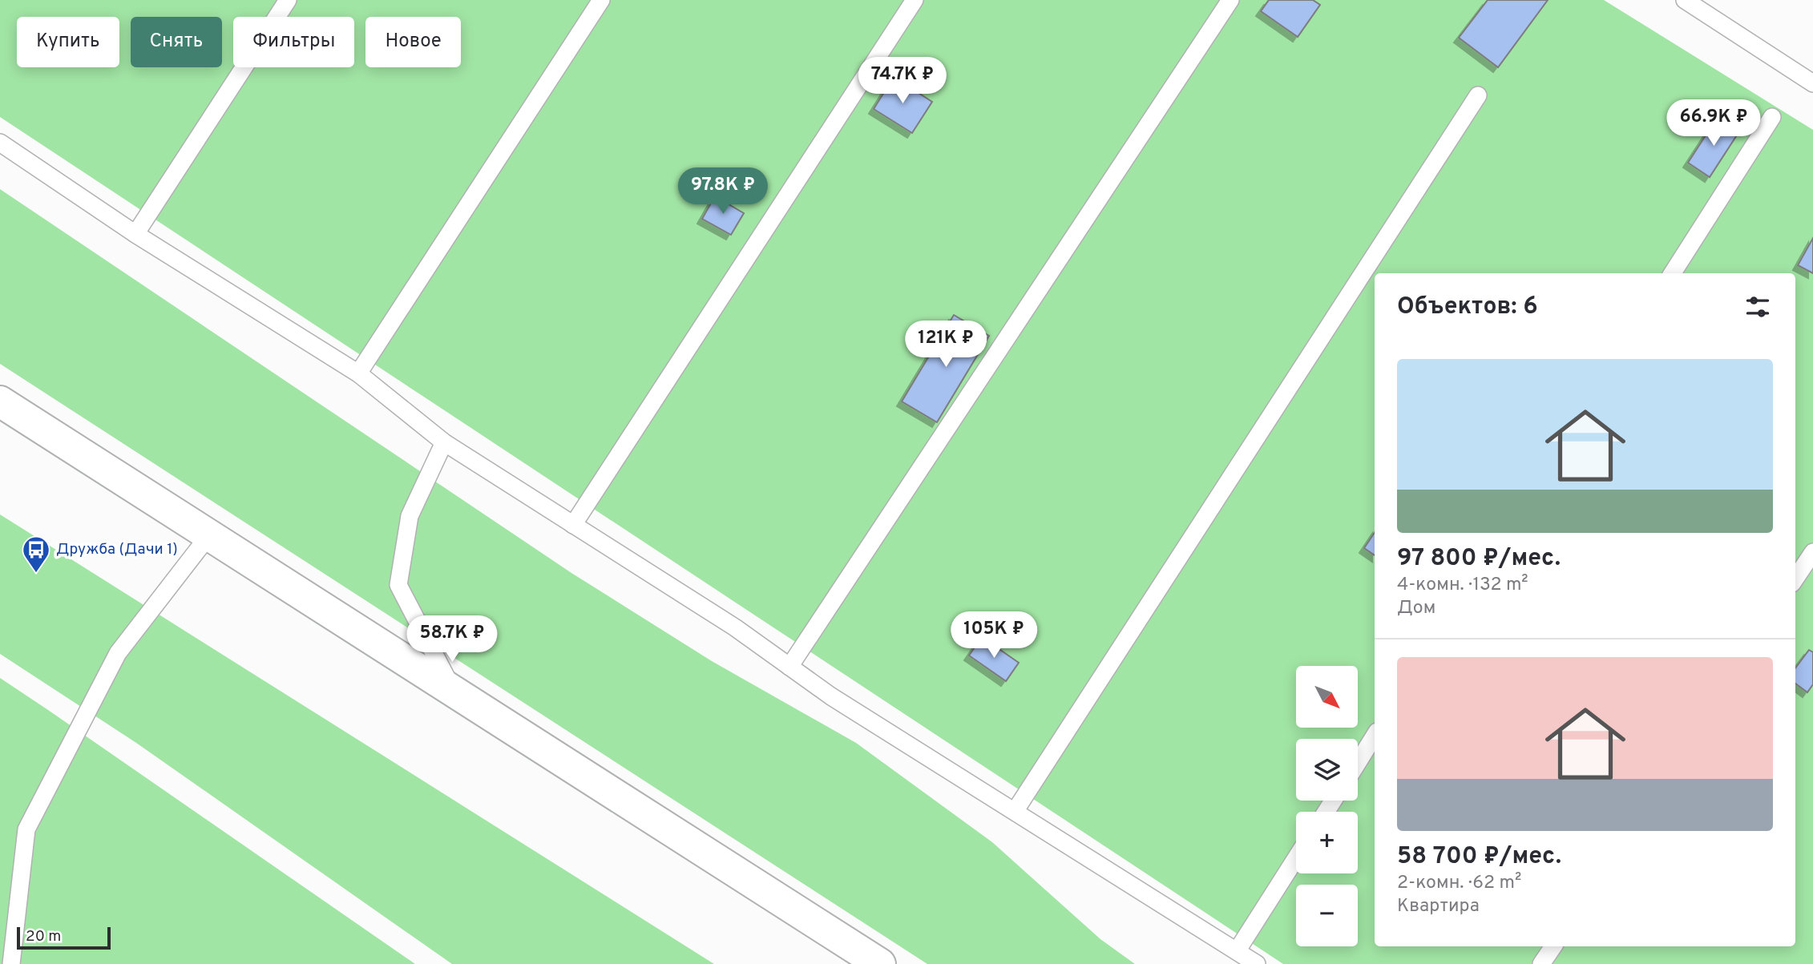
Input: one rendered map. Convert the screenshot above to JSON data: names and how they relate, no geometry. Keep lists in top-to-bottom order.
{
  "places": {
    "bus stop": ["Дружба (Дачи 1)"]
  },
  "scale_bar": "20 m",
  "north": "bottom right",
  "page": {
    "chip": [
      "Купить",
      "Снять",
      "Фильтры",
      "Новое"
    ],
    "price": [
      "74.7K ₽",
      "66.9K ₽",
      "97.8K ₽",
      "121K ₽",
      "105K ₽",
      "58.7K ₽"
    ],
    "heading": "Объектов: 6",
    "list": [
      {
        "name": "97 800 ₽/мес.",
        "note": "4-комн. · 132 m² · Дом"
      },
      {
        "name": "58 700 ₽/мес.",
        "note": "2-комн. · 62 m² · Квартира"
      }
    ],
    "map_buttons": ["+", "−"],
    "scale": "20 m"
  }
}
